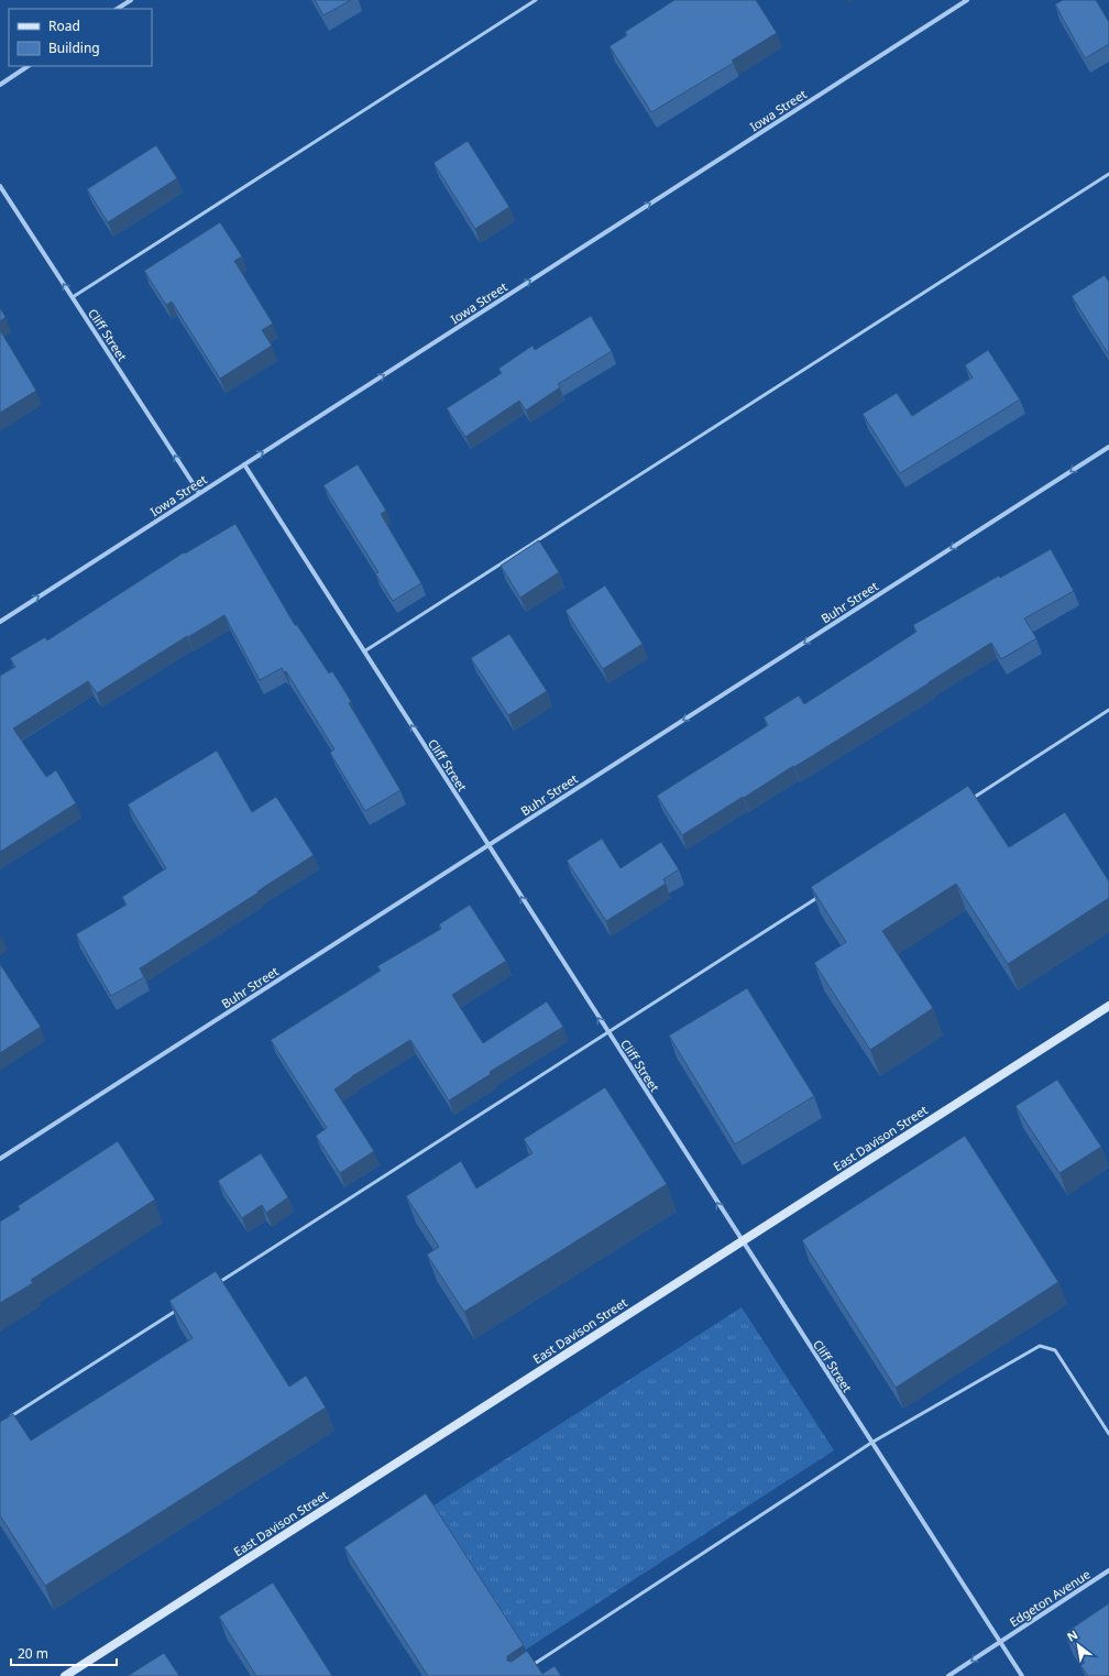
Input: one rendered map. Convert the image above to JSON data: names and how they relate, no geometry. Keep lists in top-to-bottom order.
{
  "streets": {
    "main road": ["East Davison Street"],
    "street": [
      "Iowa Street",
      "Cliff Street",
      "Buhr Street",
      "Edgeton Avenue"
    ]
  },
  "crossings": [
    ["Iowa Street", "Cliff Street"],
    ["Cliff Street", "Buhr Street"],
    ["Cliff Street", "East Davison Street"],
    ["Cliff Street", "Edgeton Avenue"]
  ],
  "one_way": ["Iowa Street", "Cliff Street", "Buhr Street"],
  "legend": ["Road", "Building"],
  "scale_bar": "20 m",
  "north": "top left"
}
